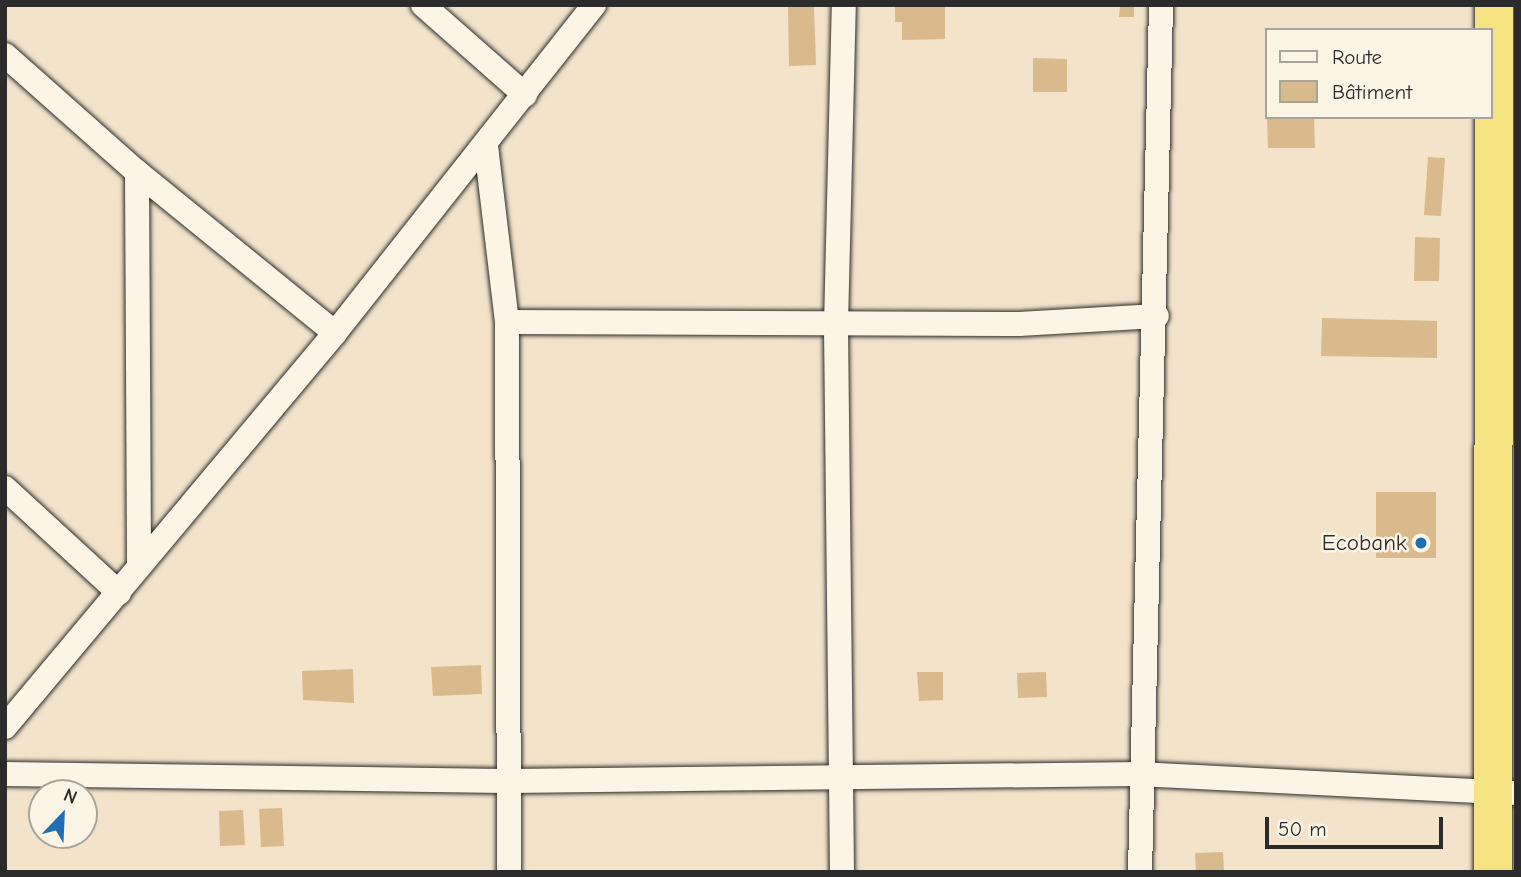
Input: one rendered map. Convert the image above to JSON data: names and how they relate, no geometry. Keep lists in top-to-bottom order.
{
  "places": ["Ecobank"],
  "legend": ["Route", "Bâtiment"],
  "scale_bar": "50 m",
  "north": "top right"
}
